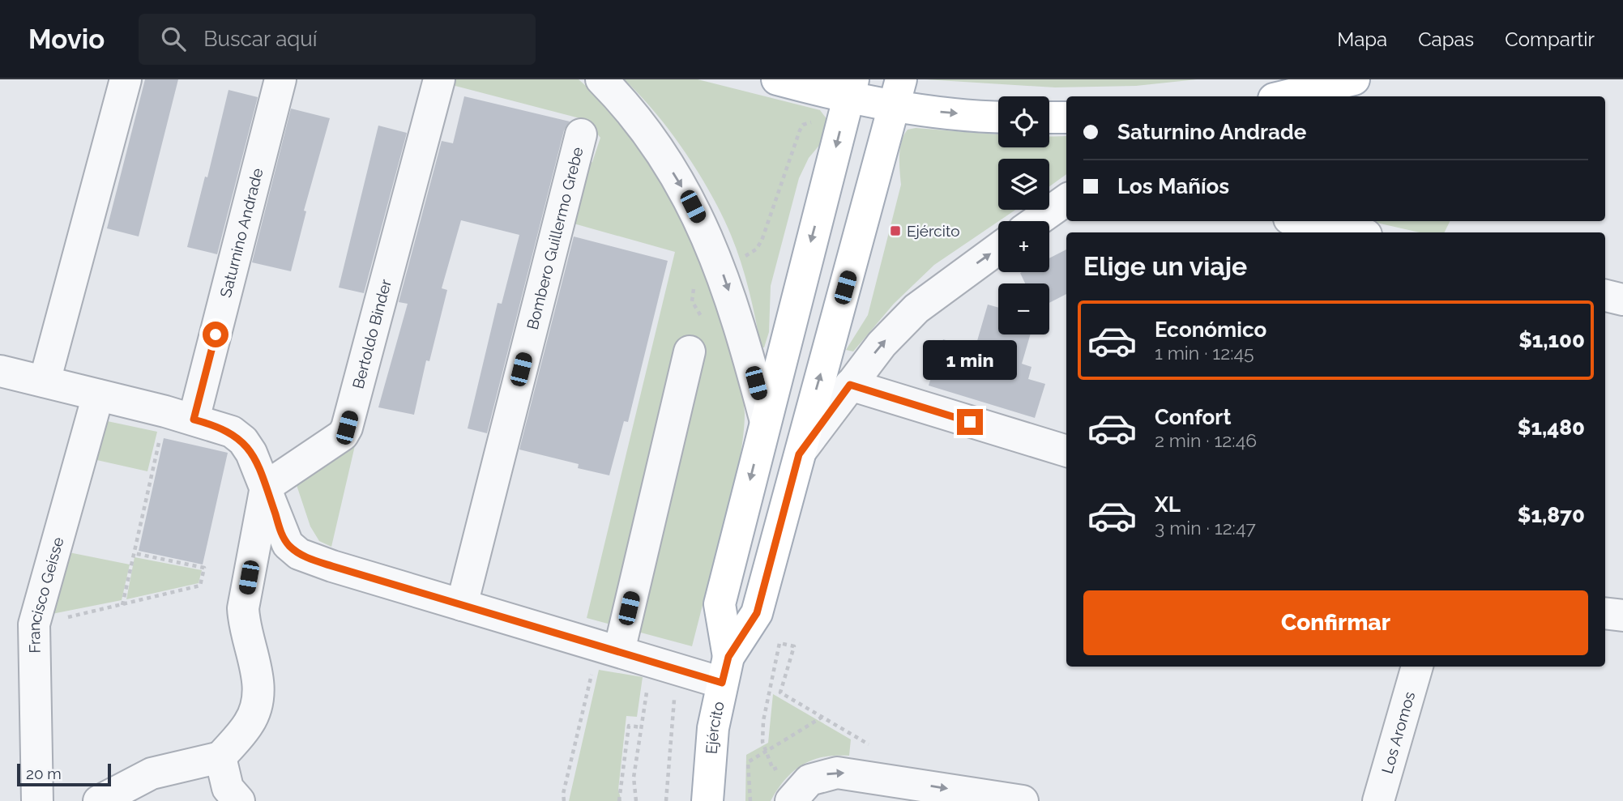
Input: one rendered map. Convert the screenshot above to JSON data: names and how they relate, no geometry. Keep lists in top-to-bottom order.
{
  "streets": {
    "main road": ["Ejército"],
    "street": [
      "Saturnino Andrade",
      "Bombero Guillermo Grebe",
      "Bertoldo Binder",
      "Francisco Geisse",
      "Los Aromos"
    ]
  },
  "places": {
    "transit": ["Ejército"]
  },
  "scale_bar": "20 m",
  "page": {
    "header": "Movio",
    "search": "Buscar aquí",
    "nav": ["Mapa", "Capas", "Compartir"],
    "map_buttons": ["+", "−"],
    "banner": ["Saturnino Andrade", "Los Mañíos"],
    "heading": "Elige un viaje",
    "list": [
      {
        "name": "Económico",
        "note": "1 min · 12:45",
        "value": "$1,100"
      },
      {
        "name": "Confort",
        "note": "2 min · 12:46",
        "value": "$1,480"
      },
      {
        "name": "XL",
        "note": "3 min · 12:47",
        "value": "$1,870"
      }
    ],
    "bubble": "1 min",
    "buttons": "Confirmar",
    "scale": "20 m"
  }
}
